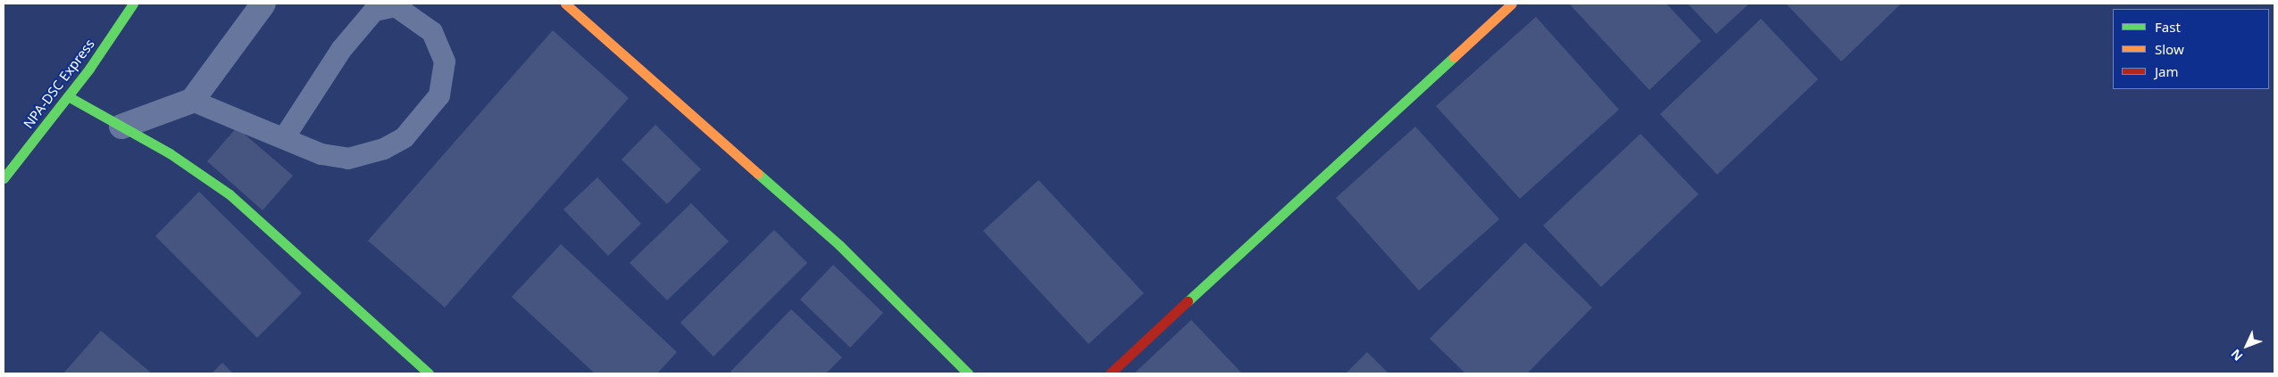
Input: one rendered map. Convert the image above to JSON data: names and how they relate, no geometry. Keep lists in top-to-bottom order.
{
  "streets": {
    "street": ["NPA-DSC Express"]
  },
  "legend": ["Fast", "Slow", "Jam"],
  "north": "bottom left"
}
